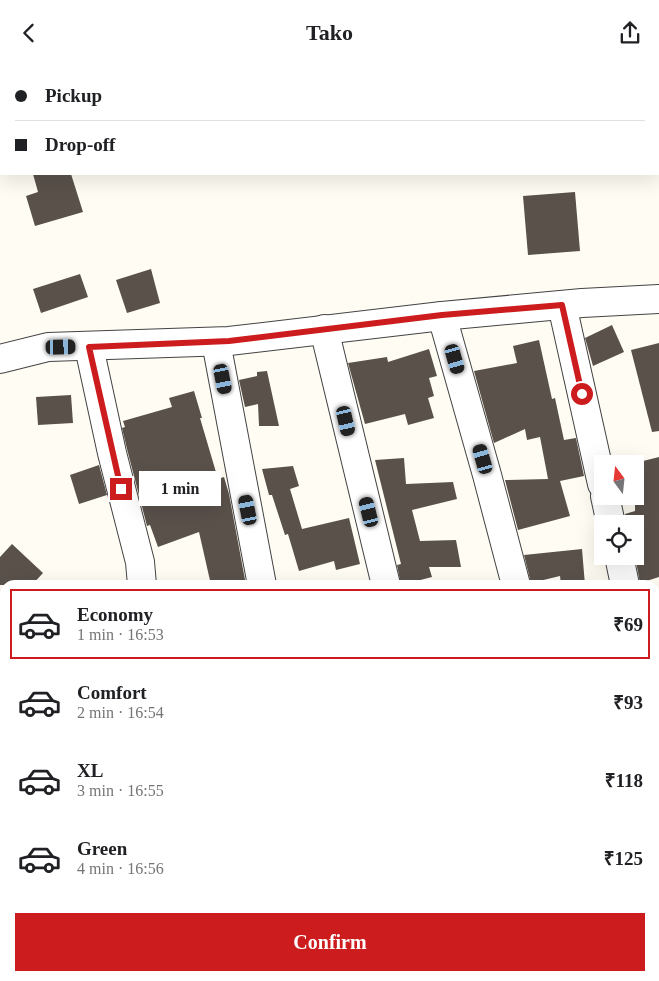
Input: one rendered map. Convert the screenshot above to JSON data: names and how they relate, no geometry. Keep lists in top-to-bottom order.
{
  "north": "top",
  "page": {
    "header": "Tako",
    "banner": ["Pickup", "Drop-off"],
    "bubble": "1 min",
    "list": [
      {
        "name": "Economy",
        "note": "1 min · 16:53",
        "value": "₹69"
      },
      {
        "name": "Comfort",
        "note": "2 min · 16:54",
        "value": "₹93"
      },
      {
        "name": "XL",
        "note": "3 min · 16:55",
        "value": "₹118"
      },
      {
        "name": "Green",
        "note": "4 min · 16:56",
        "value": "₹125"
      }
    ],
    "buttons": "Confirm"
  }
}
